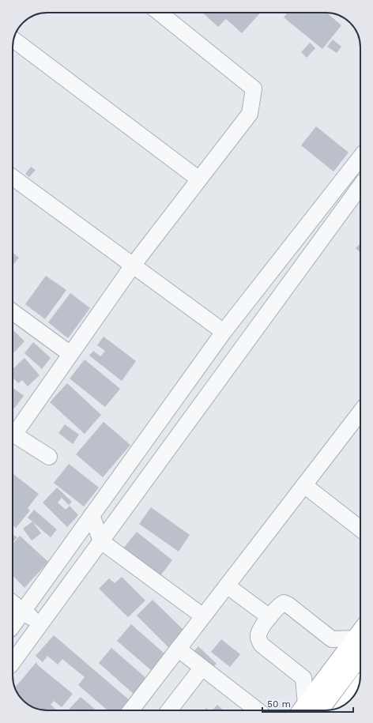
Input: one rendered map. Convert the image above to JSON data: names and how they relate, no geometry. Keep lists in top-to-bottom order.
{
  "scale_bar": "50 m"
}
